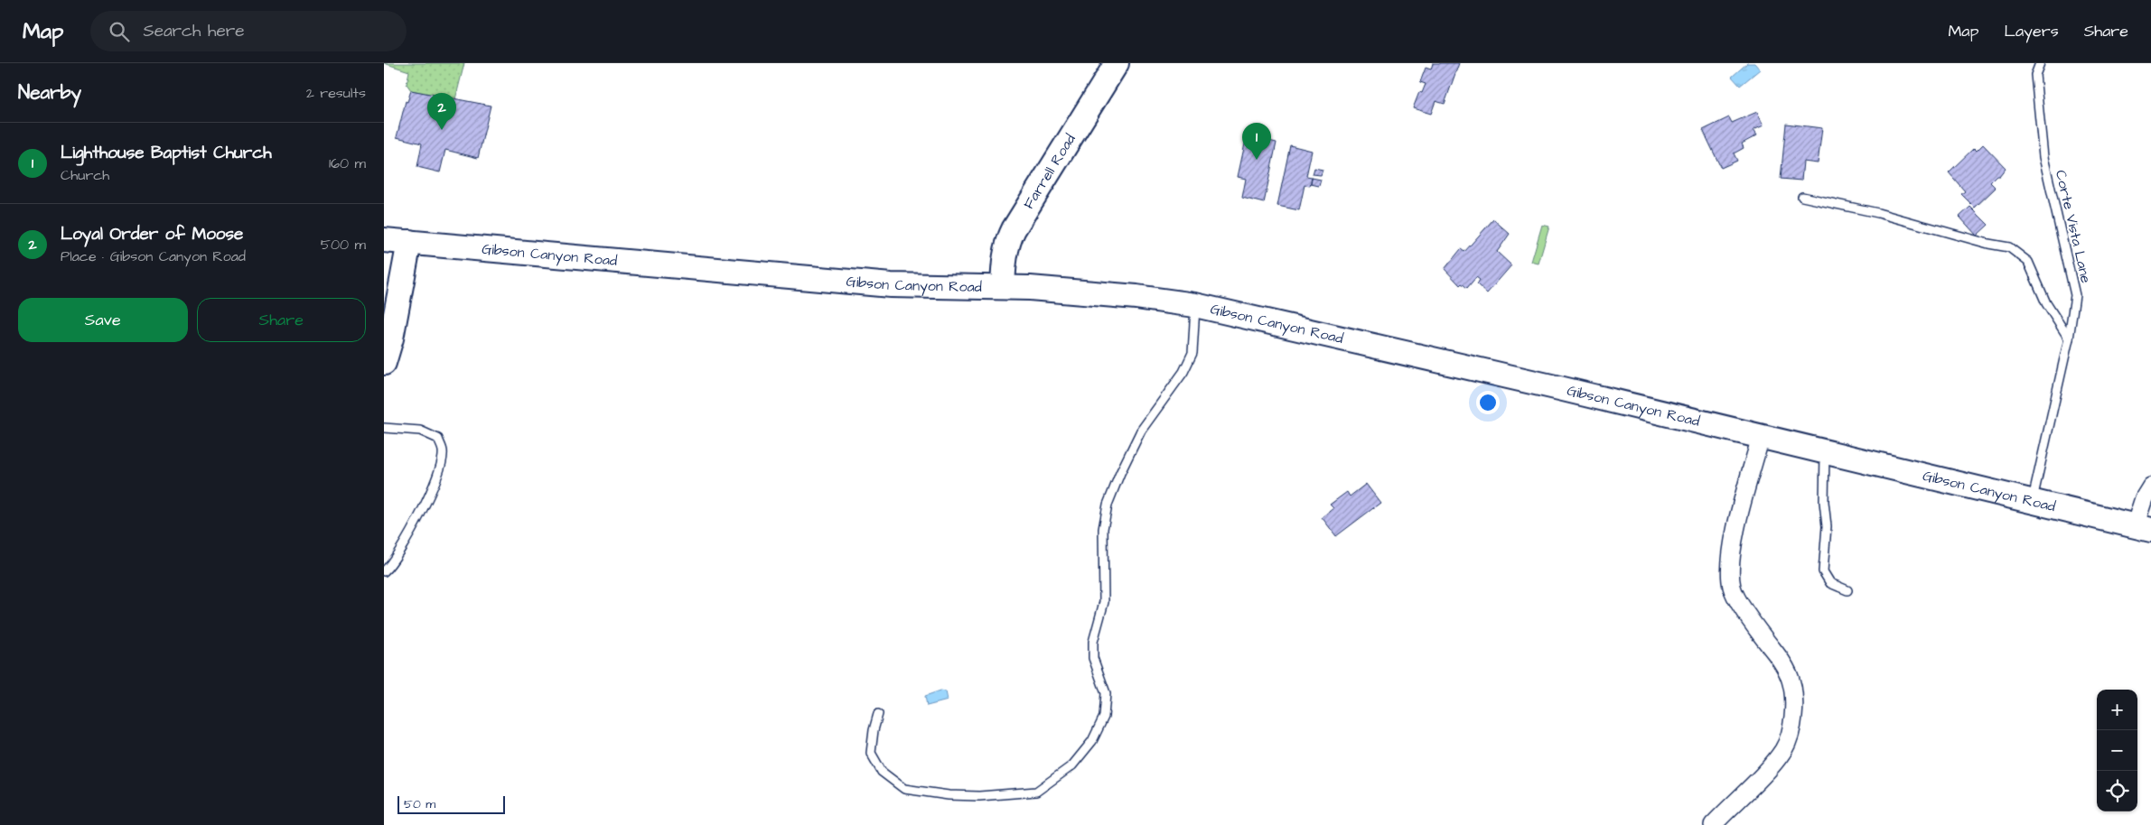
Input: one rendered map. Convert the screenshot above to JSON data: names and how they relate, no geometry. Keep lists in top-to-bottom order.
{
  "streets": {
    "main road": ["Farrell Road", "Gibson Canyon Road"],
    "lane": ["Corte Vista Lane"]
  },
  "crossings": [
    ["Farrell Road", "Gibson Canyon Road"],
    ["Corte Vista Lane", "Gibson Canyon Road"]
  ],
  "scale_bar": "50 m",
  "page": {
    "header": "Map",
    "search": "Search here",
    "nav": ["Map", "Layers", "Share"],
    "heading": ["Nearby", "2 results"],
    "pins": ["2", "1"],
    "list": [
      {
        "mark": "1",
        "name": "Lighthouse Baptist Church",
        "note": "Church",
        "value": "160 m"
      },
      {
        "mark": "2",
        "name": "Loyal Order of Moose",
        "note": "Place · Gibson Canyon Road",
        "value": "500 m"
      }
    ],
    "buttons": ["Save", "Share"],
    "map_buttons": ["+", "−"],
    "scale": "50 m"
  }
}
